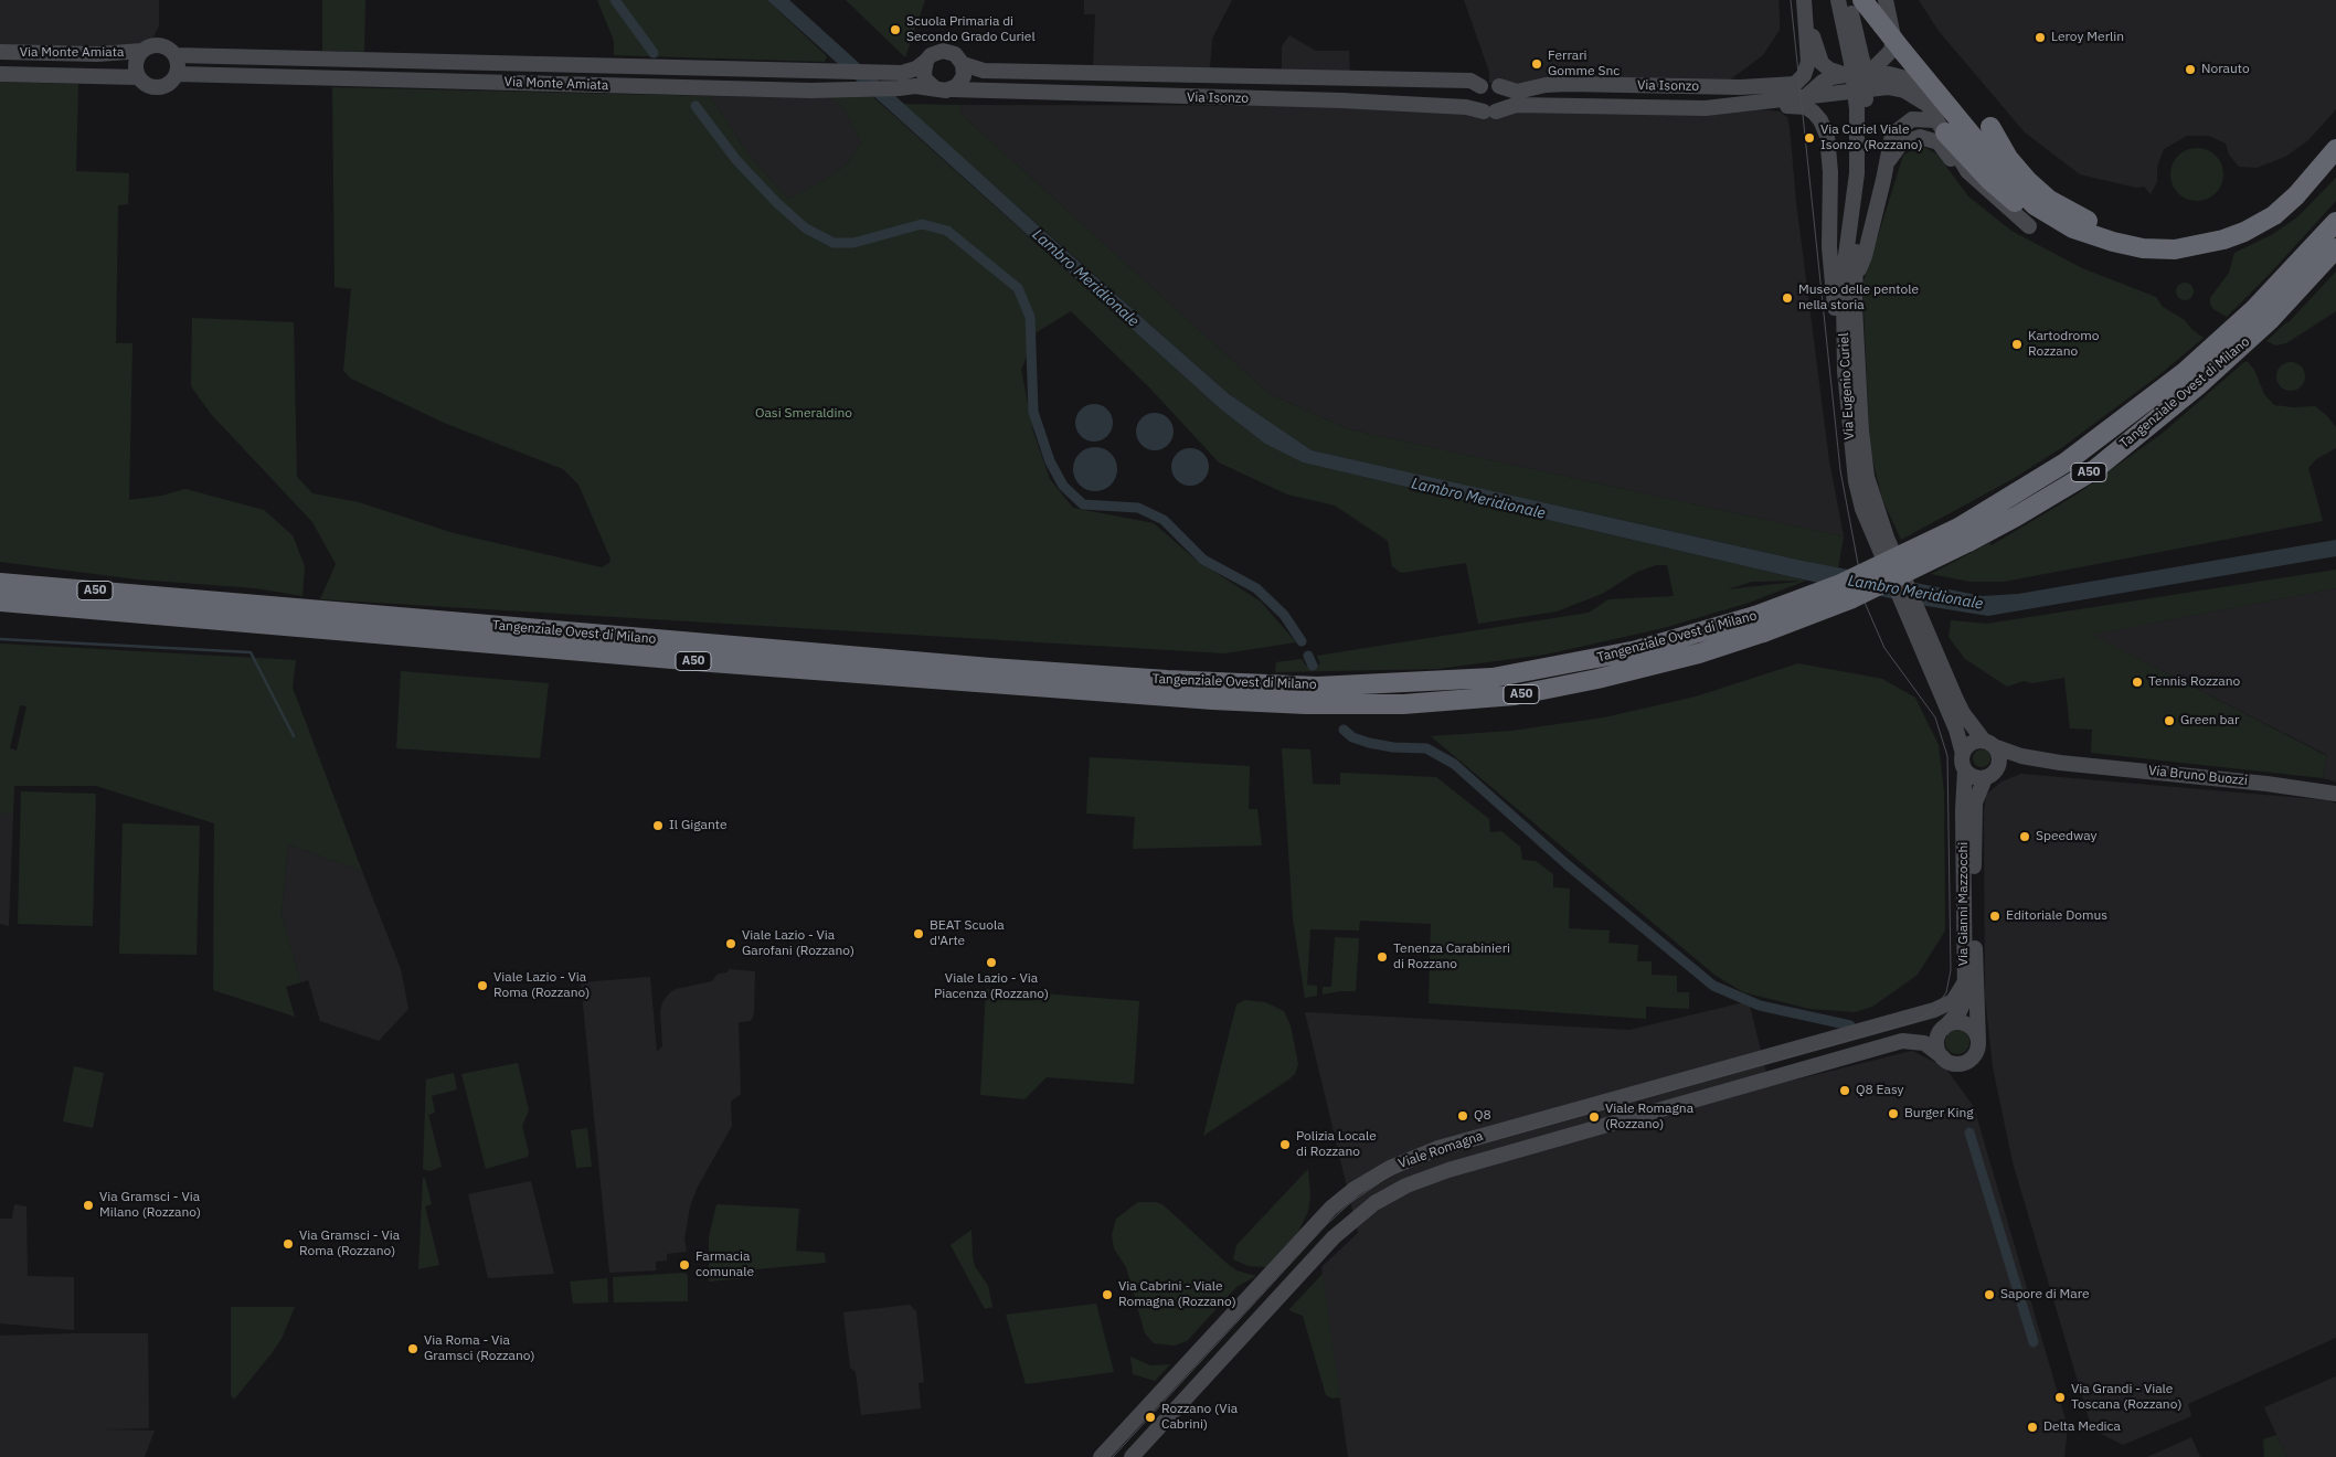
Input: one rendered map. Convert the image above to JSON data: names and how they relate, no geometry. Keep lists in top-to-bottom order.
{
  "streets": {
    "highway": ["Tangenziale Ovest di Milano", "A50"],
    "main road": [
      "Via Monte Amiata",
      "Via Isonzo",
      "Via Eugenio Curiel",
      "Via Bruno Buozzi",
      "Via Gianni Mazzocchi",
      "Viale Romagna"
    ]
  },
  "crossings": [
    ["Via Monte Amiata", "Via Isonzo"],
    ["Via Eugenio Curiel", "Via Bruno Buozzi"],
    ["Via Eugenio Curiel", "Via Gianni Mazzocchi"],
    ["Via Bruno Buozzi", "Via Gianni Mazzocchi"],
    ["Via Gianni Mazzocchi", "Viale Romagna"]
  ],
  "water": ["Lambro Meridionale"],
  "parks": ["Oasi Smeraldino"],
  "places": [
    "Scuola Primaria di Secondo Grado Curiel",
    "Leroy Merlin",
    "Ferrari Gomme Snc",
    "Norauto",
    "Via Curiel Viale Isonzo (Rozzano)",
    "Museo delle pentole nella storia",
    "Kartodromo Rozzano",
    "Tennis Rozzano",
    "Green bar",
    "Il Gigante",
    "Speedway",
    "Editoriale Domus",
    "BEAT Scuola d'Arte",
    "Viale Lazio - Via Garofani (Rozzano)",
    "Tenenza Carabinieri di Rozzano",
    "Viale Lazio - Via Piacenza (Rozzano)",
    "Viale Lazio - Via Roma (Rozzano)",
    "Q8 Easy",
    "Burger King",
    "Q8",
    "Viale Romagna (Rozzano)",
    "Polizia Locale di Rozzano",
    "Via Gramsci - Via Milano (Rozzano)",
    "Via Gramsci - Via Roma (Rozzano)",
    "Farmacia comunale",
    "Via Cabrini - Viale Romagna (Rozzano)",
    "Sapore di Mare",
    "Via Roma - Via Gramsci (Rozzano)",
    "Via Grandi - Viale Toscana (Rozzano)",
    "Rozzano (Via Cabrini)",
    "Delta Medica"
  ]
}
